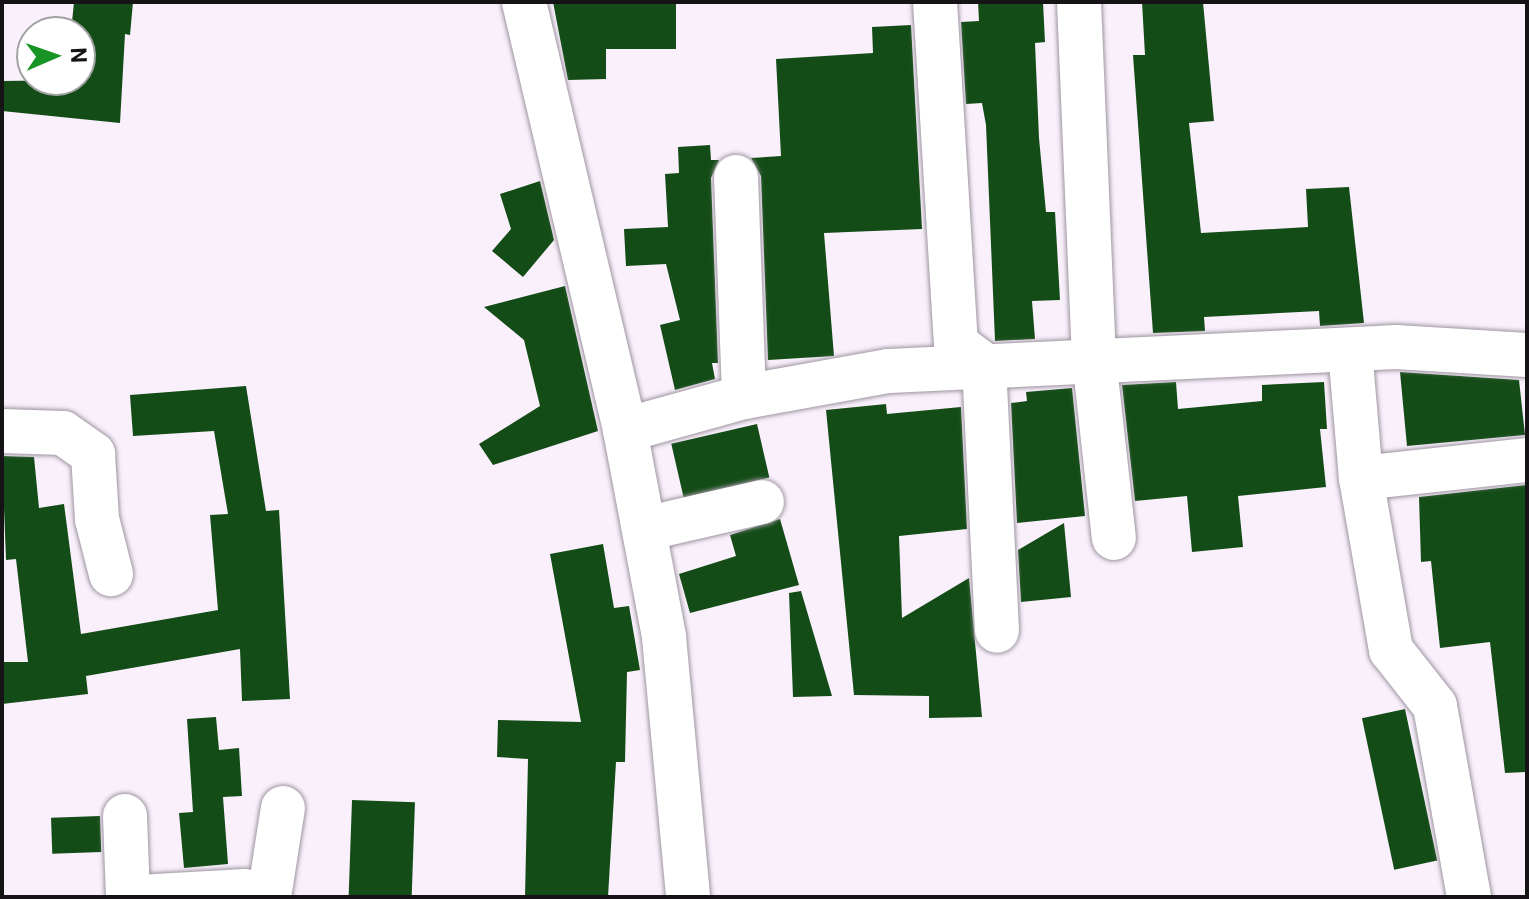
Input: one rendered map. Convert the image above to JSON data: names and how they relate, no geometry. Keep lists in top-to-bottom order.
{
  "north": "right"
}
